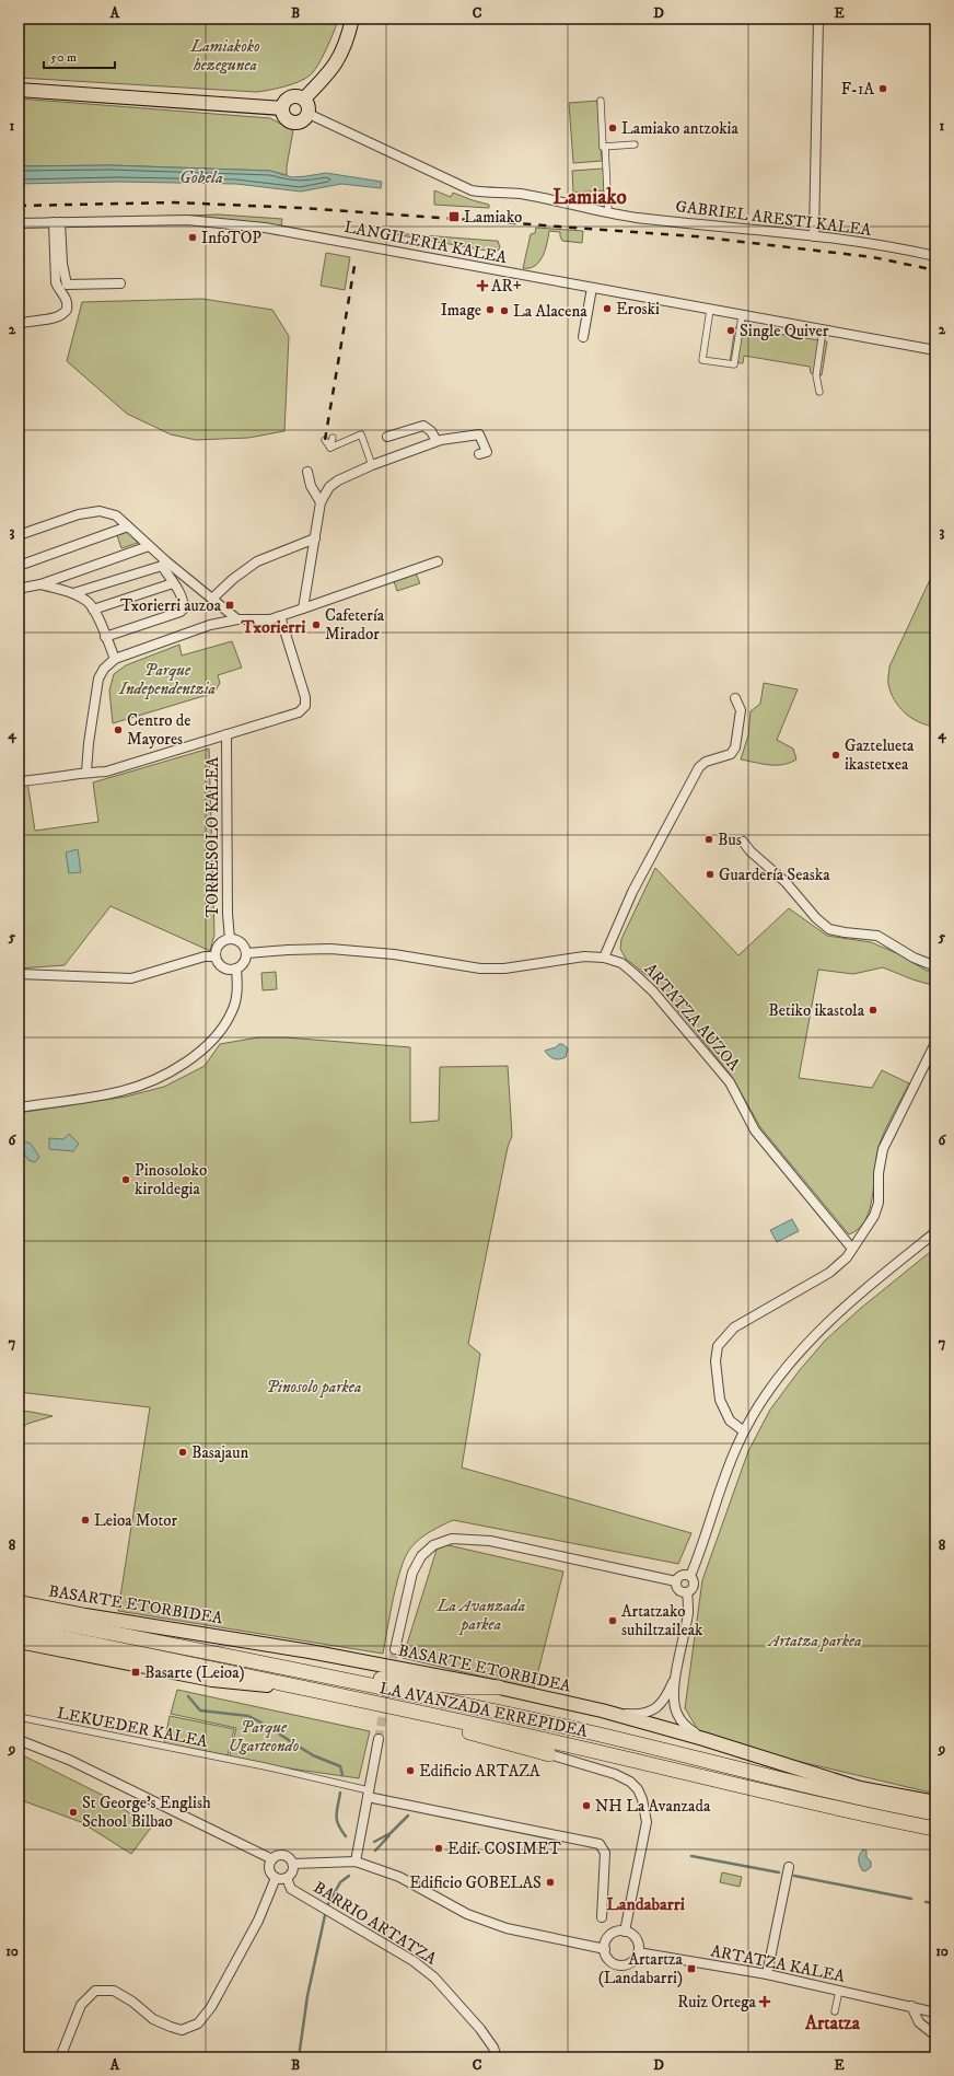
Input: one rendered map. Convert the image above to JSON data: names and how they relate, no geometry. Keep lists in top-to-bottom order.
{
  "streets": {
    "highway": ["LA AVANZADA ERREPIDEA"],
    "main road": ["BASARTE ETORBIDEA"],
    "street": [
      "GABRIEL ARESTI KALEA",
      "LANGILERIA KALEA",
      "TORRESOLO KALEA",
      "ARTATZA AUZOA",
      "LEKUEDER KALEA",
      "BARRIO ARTATZA",
      "ARTATZA KALEA"
    ]
  },
  "districts": [
    "Lamiako",
    "Txorierri",
    "Landabarri",
    "Artatza"
  ],
  "water": ["Gobela"],
  "parks": [
    "Lamiakoko hezegunea",
    "Parque Independentzia",
    "Pinosolo parkea",
    "La Avanzada parkea",
    "Artatza parkea",
    "Parque Ugarteondo"
  ],
  "places": {
    "other": [
      "F-1A",
      "Lamiako antzokia",
      "InfoTOP",
      "Eroski",
      "Image",
      "La Alacena",
      "Single Quiver",
      "Cafetería Mirador",
      "Centro de Mayores",
      "Gaztelueta ikastetxea",
      "Bus",
      "Guardería Seaska",
      "Betiko ikastola",
      "Pinosoloko kiroldegia",
      "Basajaun",
      "Leioa Motor",
      "Artatzako suhiltzaileak",
      "Edificio ARTAZA",
      "NH La Avanzada",
      "St George's English School Bilbao",
      "Edif. COSIMET",
      "Edificio GOBELAS"
    ],
    "transit": [
      "Lamiako",
      "Txorierri auzoa",
      "Basarte (Leioa)",
      "Artartza (Landabarri)"
    ],
    "health": ["AR+", "Ruiz Ortega"]
  },
  "scale_bar": "50 m",
  "grid": {
    "columns": [
      "A",
      "B",
      "C",
      "D",
      "E"
    ],
    "rows": [
      "1",
      "2",
      "3",
      "4",
      "5",
      "6",
      "7",
      "8",
      "9",
      "10"
    ]
  }
}
